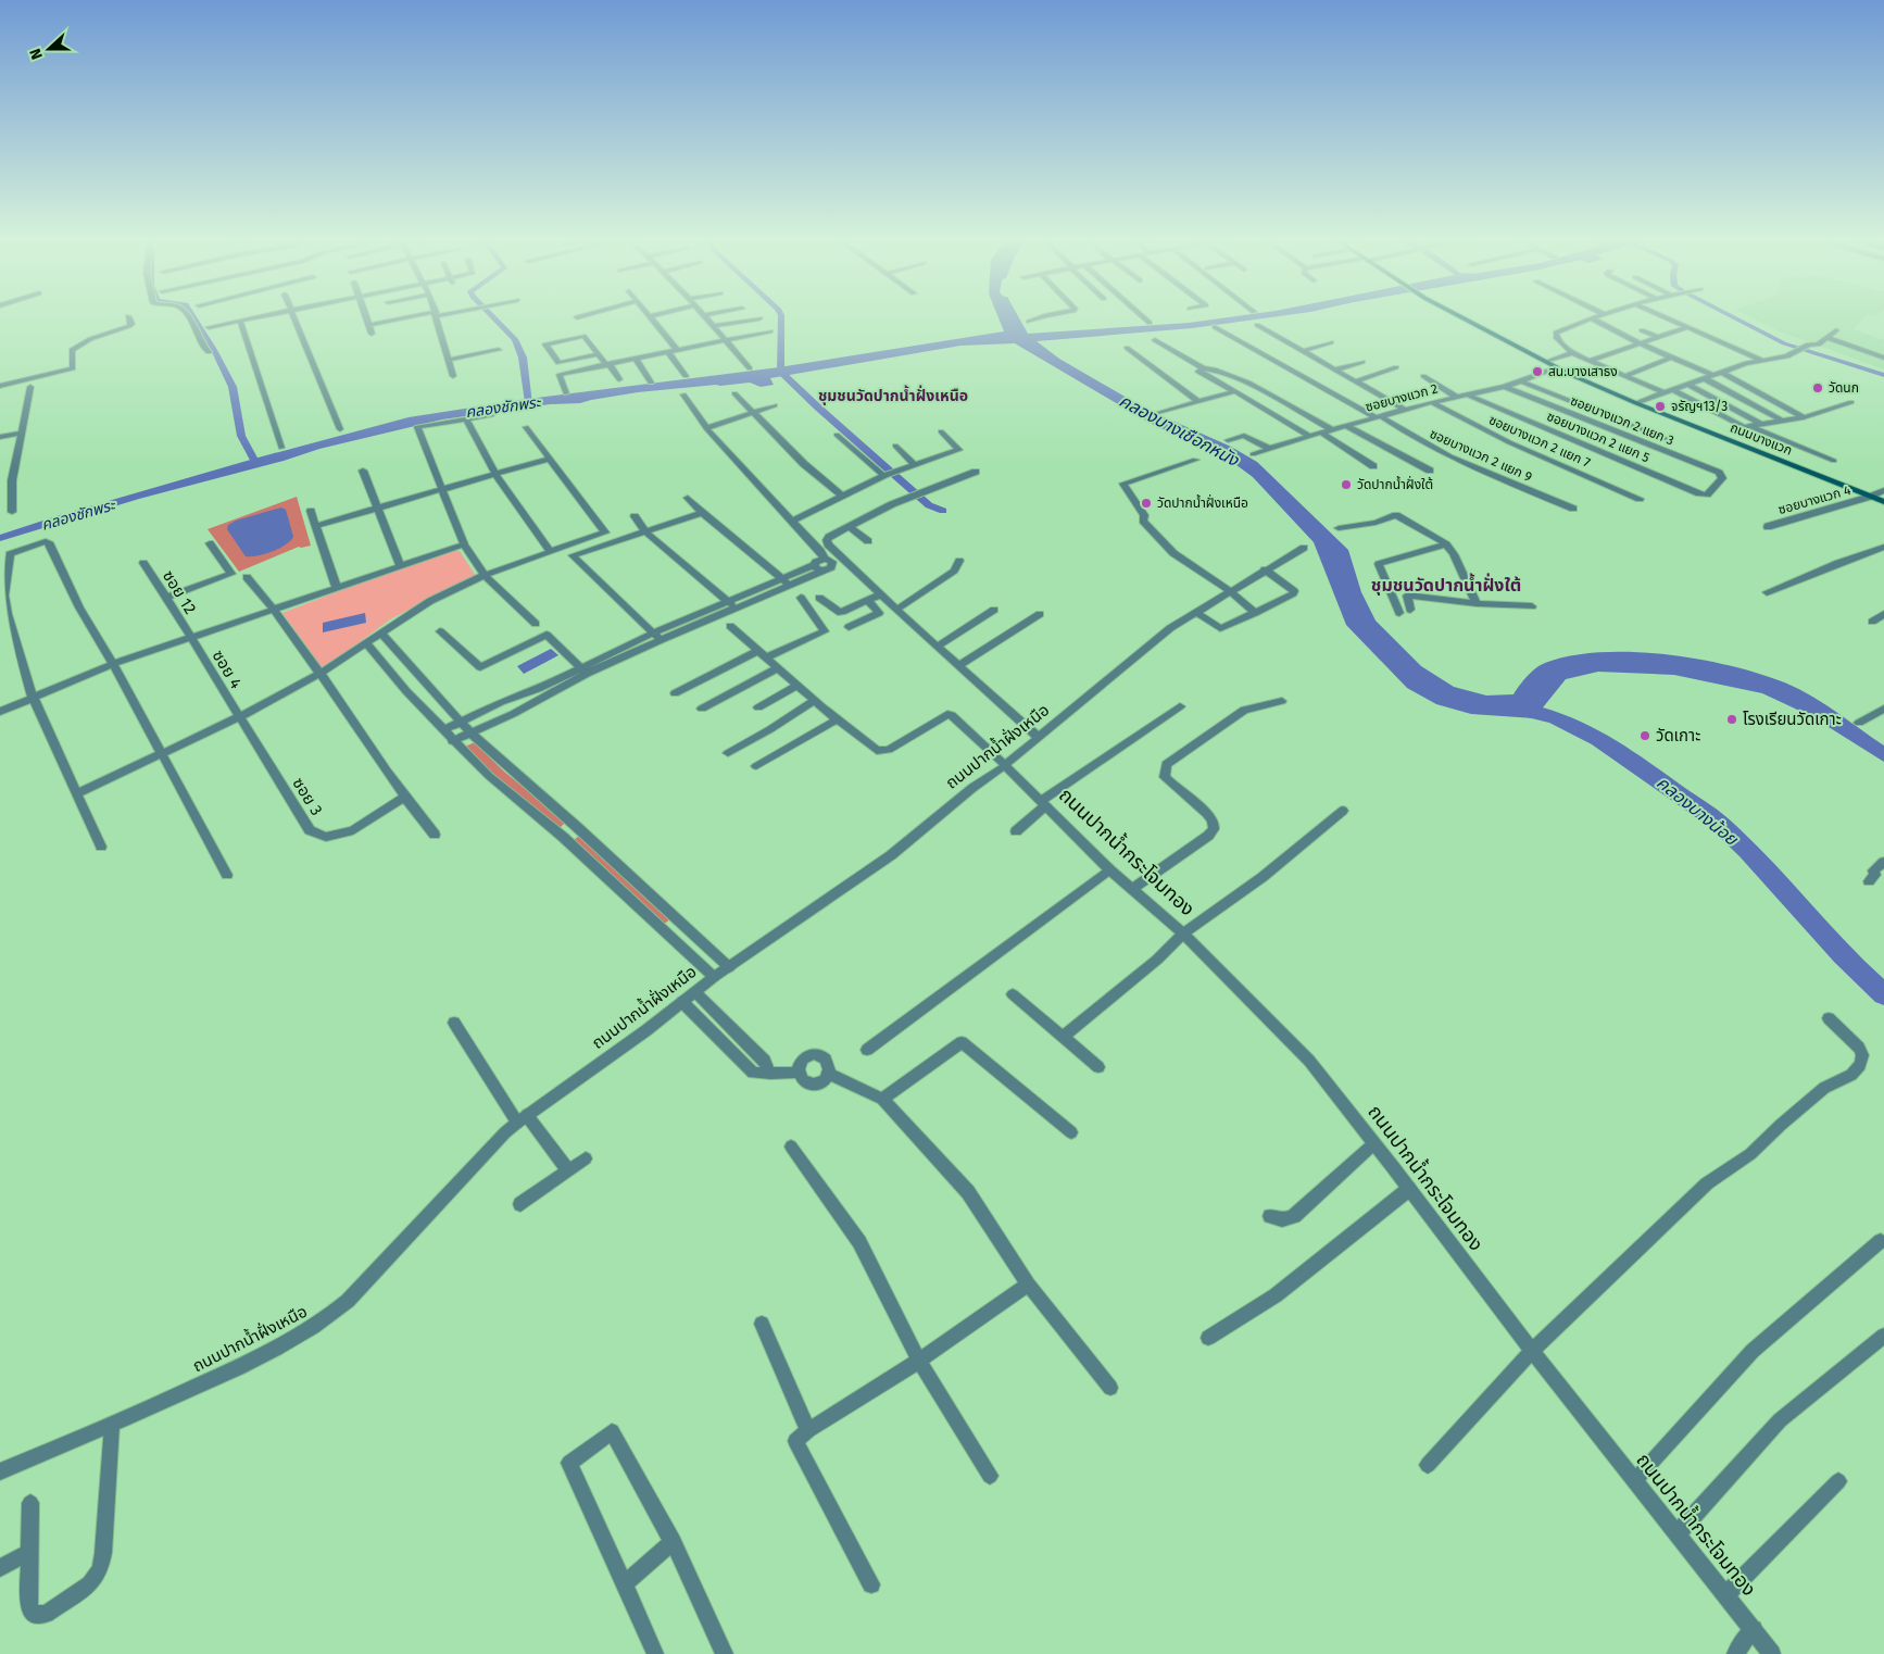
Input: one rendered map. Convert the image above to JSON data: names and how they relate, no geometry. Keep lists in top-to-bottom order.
{
  "streets": {
    "main road": ["ถนนบางแวก"],
    "street": [
      "ซอยบางแวก 2",
      "ซอยบางแวก 2 แยก 3",
      "ซอยบางแวก 2 แยก 5",
      "ซอยบางแวก 2 แยก 7",
      "ซอยบางแวก 2 แยก 9",
      "ซอยบางแวก 4",
      "ซอย 12",
      "ซอย 4",
      "ถนนปากน้ำฝั่งเหนือ",
      "ซอย 3",
      "ถนนปากน้ำกระโจมทอง"
    ]
  },
  "crossings": [
    ["ซอยบางแวก 2", "ซอยบางแวก 2 แยก 3"],
    ["ซอยบางแวก 2", "ซอยบางแวก 2 แยก 5"],
    ["ซอยบางแวก 2", "ถนนบางแวก"],
    ["ซอยบางแวก 2", "ซอยบางแวก 2 แยก 7"],
    ["ซอยบางแวก 2", "ซอยบางแวก 2 แยก 9"],
    ["ซอยบางแวก 2 แยก 3", "ซอยบางแวก 2 แยก 5"],
    ["ถนนบางแวก", "ซอยบางแวก 4"],
    ["ซอย 12", "ซอย 4"],
    ["ซอย 4", "ซอย 3"],
    ["ถนนปากน้ำฝั่งเหนือ", "ถนนปากน้ำกระโจมทอง"]
  ],
  "districts": ["ชุมชนวัดปากน้ำฝั่งเหนือ", "ชุมชนวัดปากน้ำฝั่งใต้"],
  "water": ["คลองชักพระ", "คลองบางเชือกหนัง", "คลองบางน้อย"],
  "places": [
    "สน.บางเสาธง",
    "วัดนก",
    "จรัญฯ13/3",
    "วัดปากน้ำฝั่งใต้",
    "วัดปากน้ำฝั่งเหนือ",
    "โรงเรียนวัดเกาะ",
    "วัดเกาะ"
  ],
  "north": "left"
}
